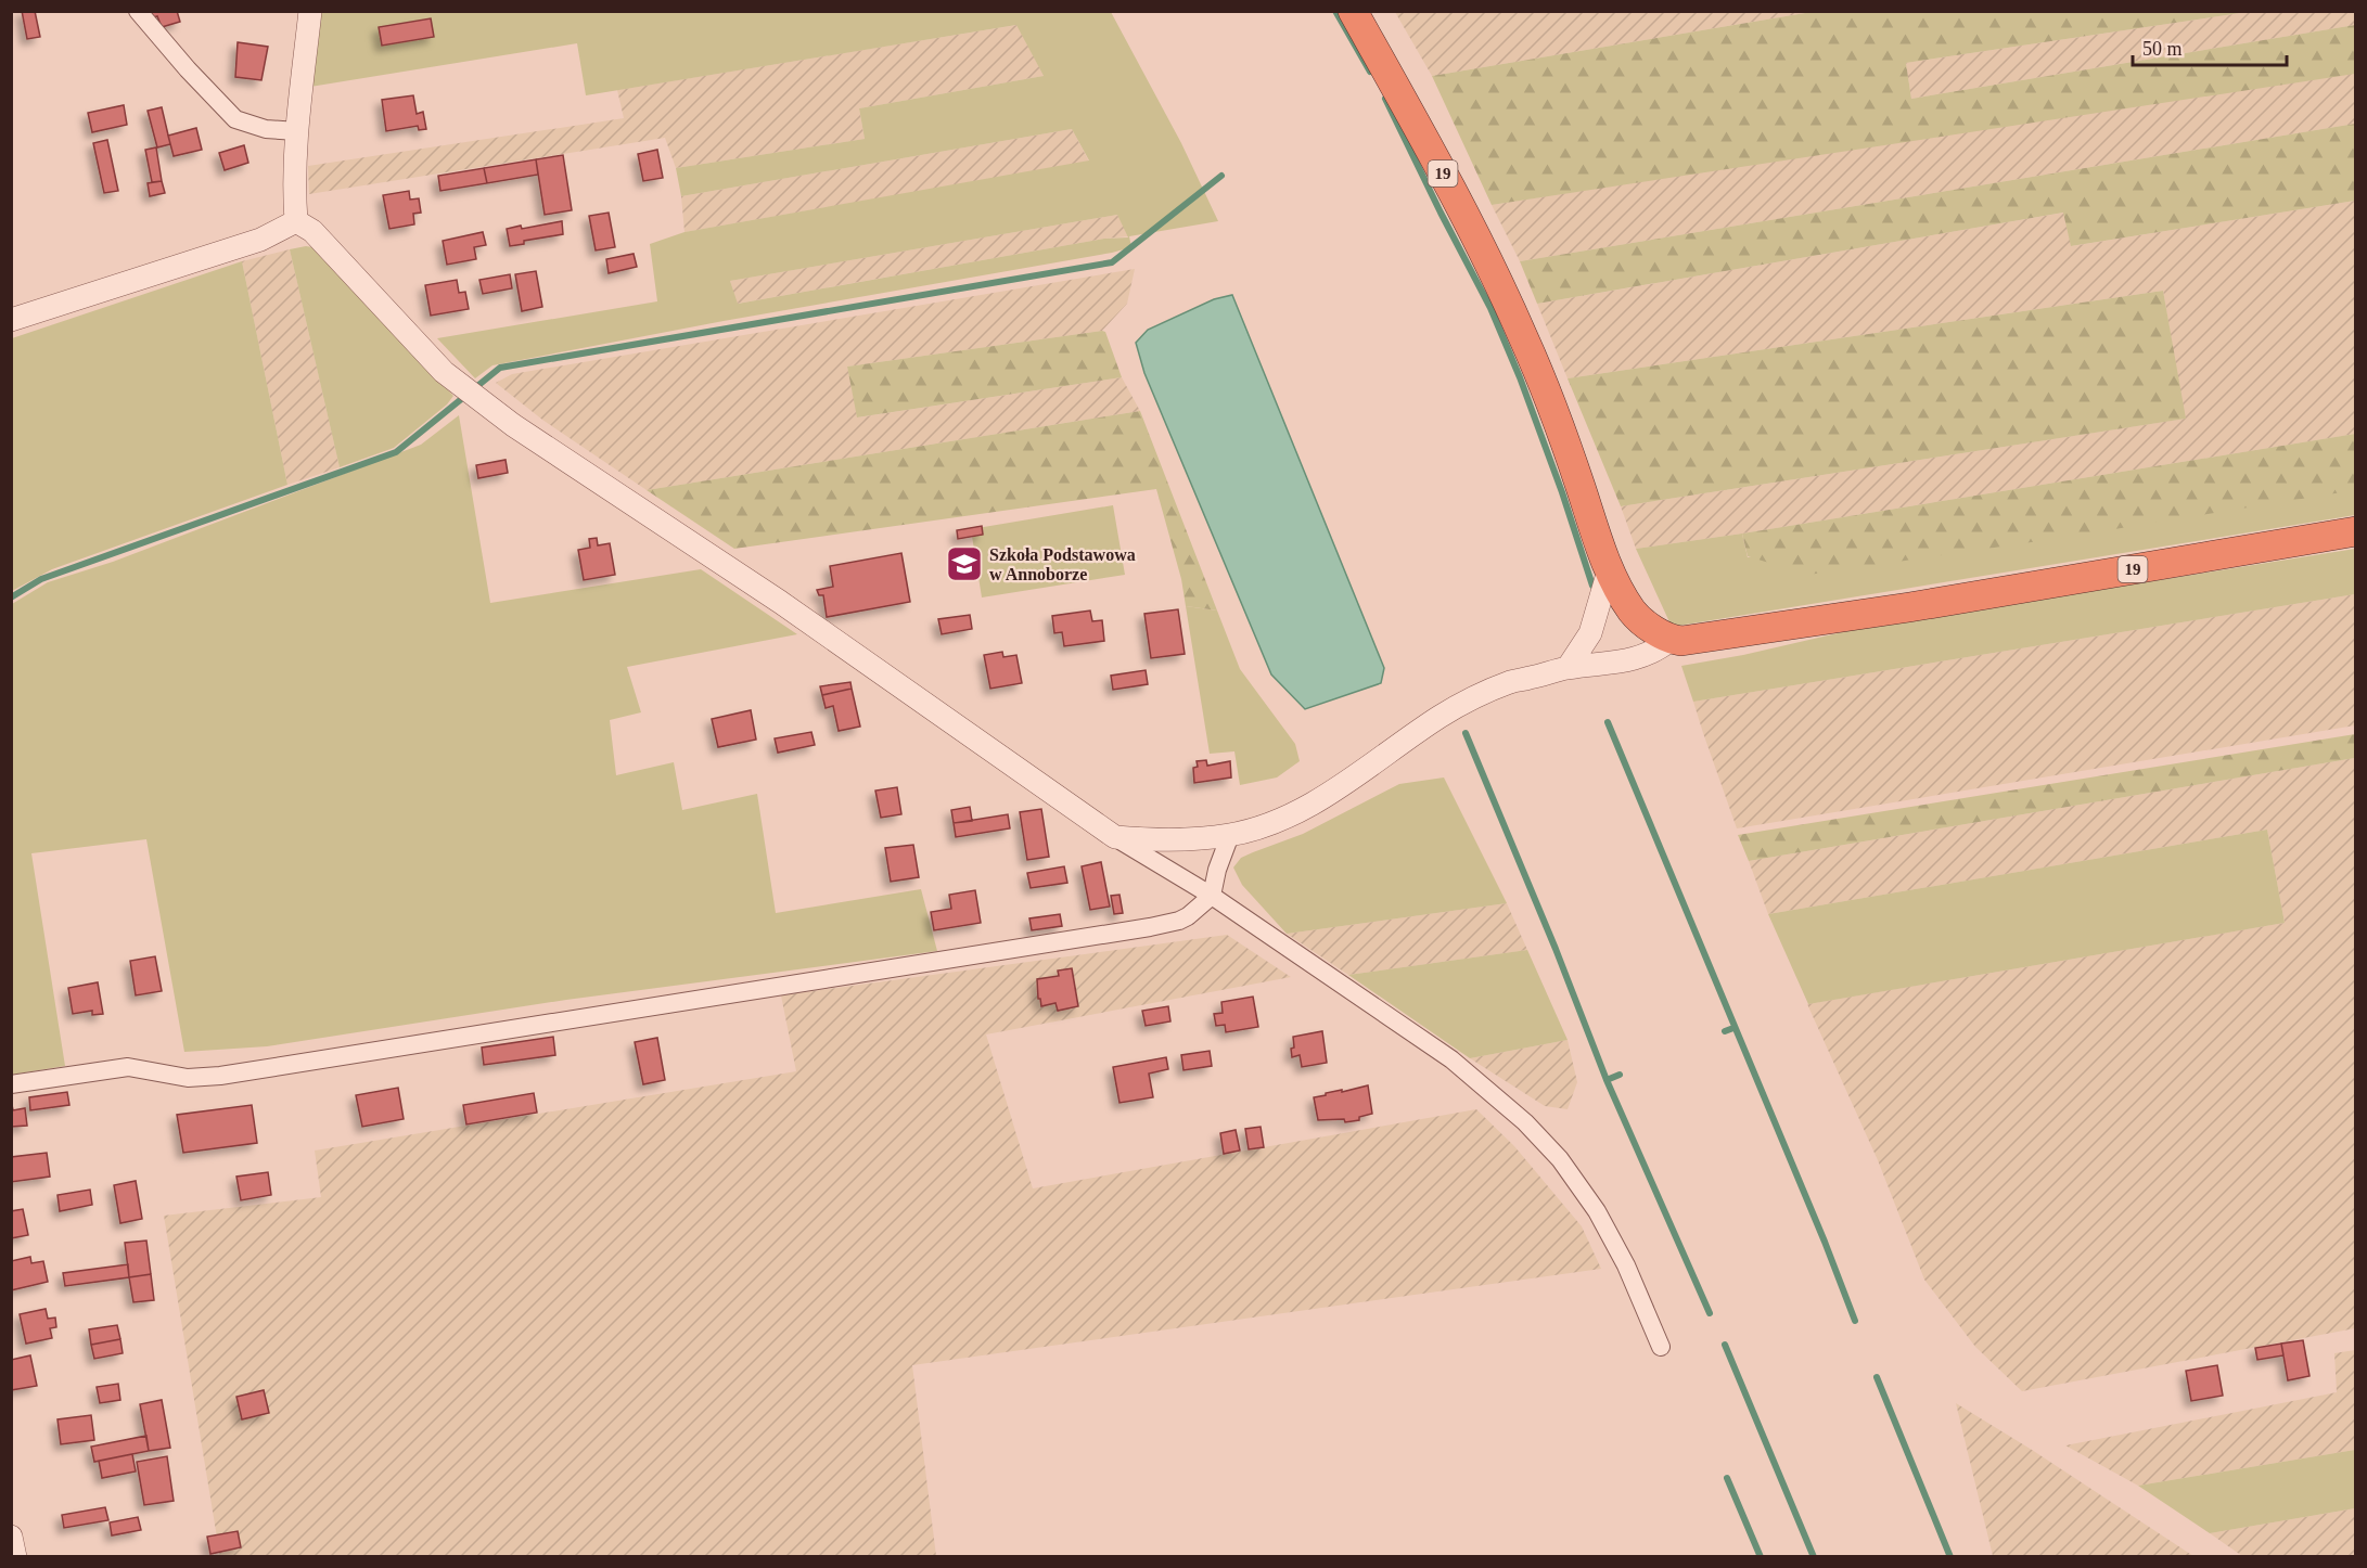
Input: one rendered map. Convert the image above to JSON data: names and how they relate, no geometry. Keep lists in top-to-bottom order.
{
  "streets": {
    "highway": ["19"]
  },
  "places": {
    "school or university": ["Szkoła Podstawowa w Annoborze"]
  },
  "scale_bar": "50 m"
}
